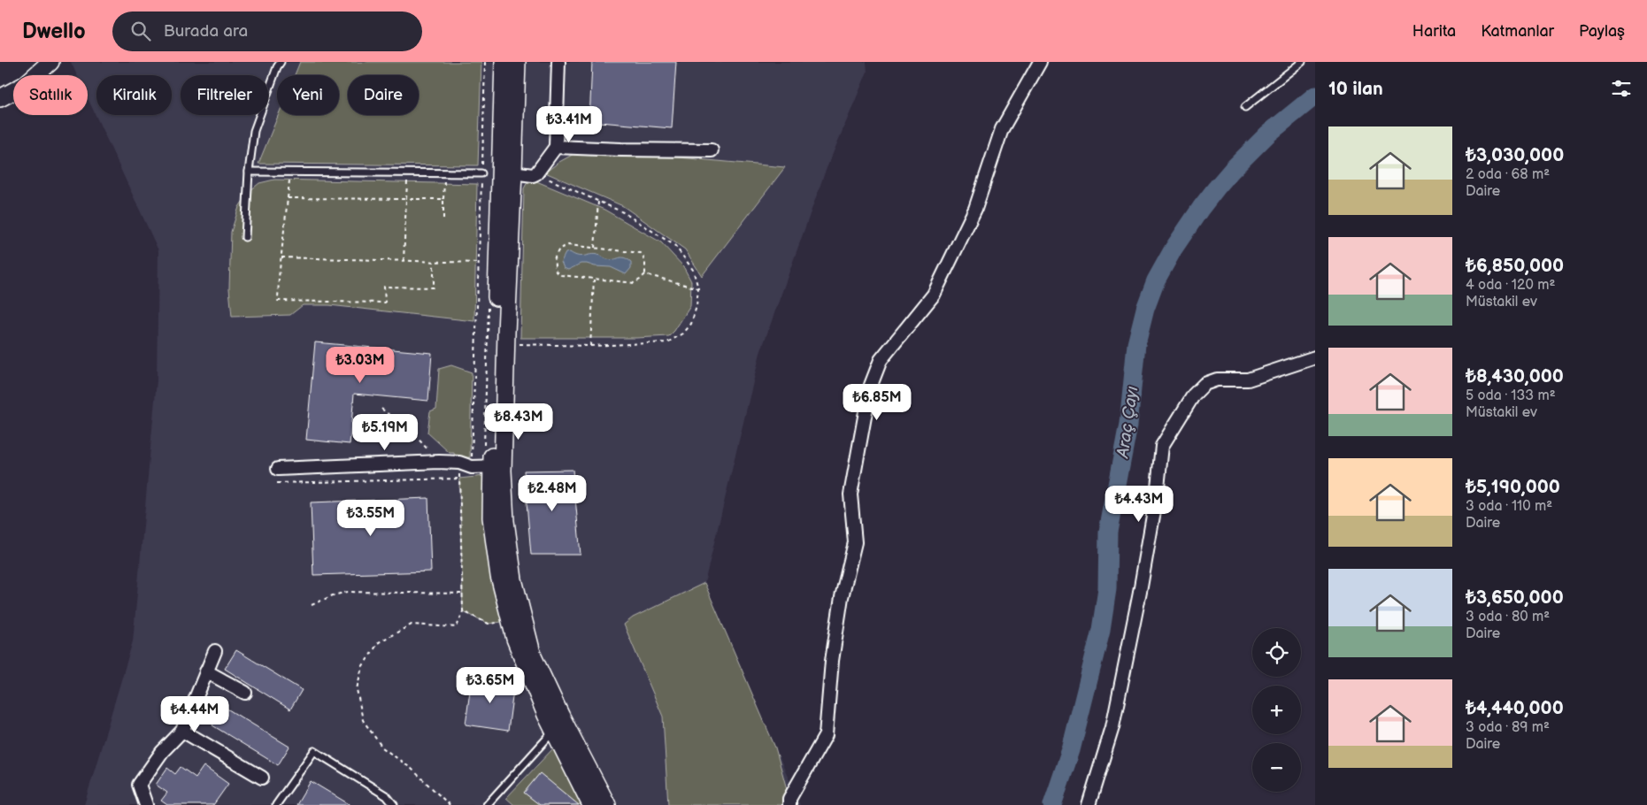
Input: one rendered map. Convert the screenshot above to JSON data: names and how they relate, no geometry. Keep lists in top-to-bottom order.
{
  "water": ["Araç Çayı"],
  "page": {
    "header": "Dwello",
    "search": "Burada ara",
    "nav": ["Harita", "Katmanlar", "Paylaş"],
    "heading": "10 ilan",
    "chip": [
      "Satılık",
      "Kiralık",
      "Filtreler",
      "Yeni",
      "Daire"
    ],
    "price": [
      "₺3.41M",
      "₺3.03M",
      "₺6.85M",
      "₺8.43M",
      "₺5.19M",
      "₺2.48M",
      "₺4.43M",
      "₺3.55M",
      "₺3.65M",
      "₺4.44M"
    ],
    "list": [
      {
        "name": "₺3,030,000",
        "note": "2 oda · 68 m² · Daire"
      },
      {
        "name": "₺6,850,000",
        "note": "4 oda · 120 m² · Müstakil ev"
      },
      {
        "name": "₺8,430,000",
        "note": "5 oda · 133 m² · Müstakil ev"
      },
      {
        "name": "₺5,190,000",
        "note": "3 oda · 110 m² · Daire"
      },
      {
        "name": "₺3,650,000",
        "note": "3 oda · 80 m² · Daire"
      },
      {
        "name": "₺4,440,000",
        "note": "3 oda · 89 m² · Daire"
      }
    ],
    "map_buttons": ["+", "−"]
  }
}
